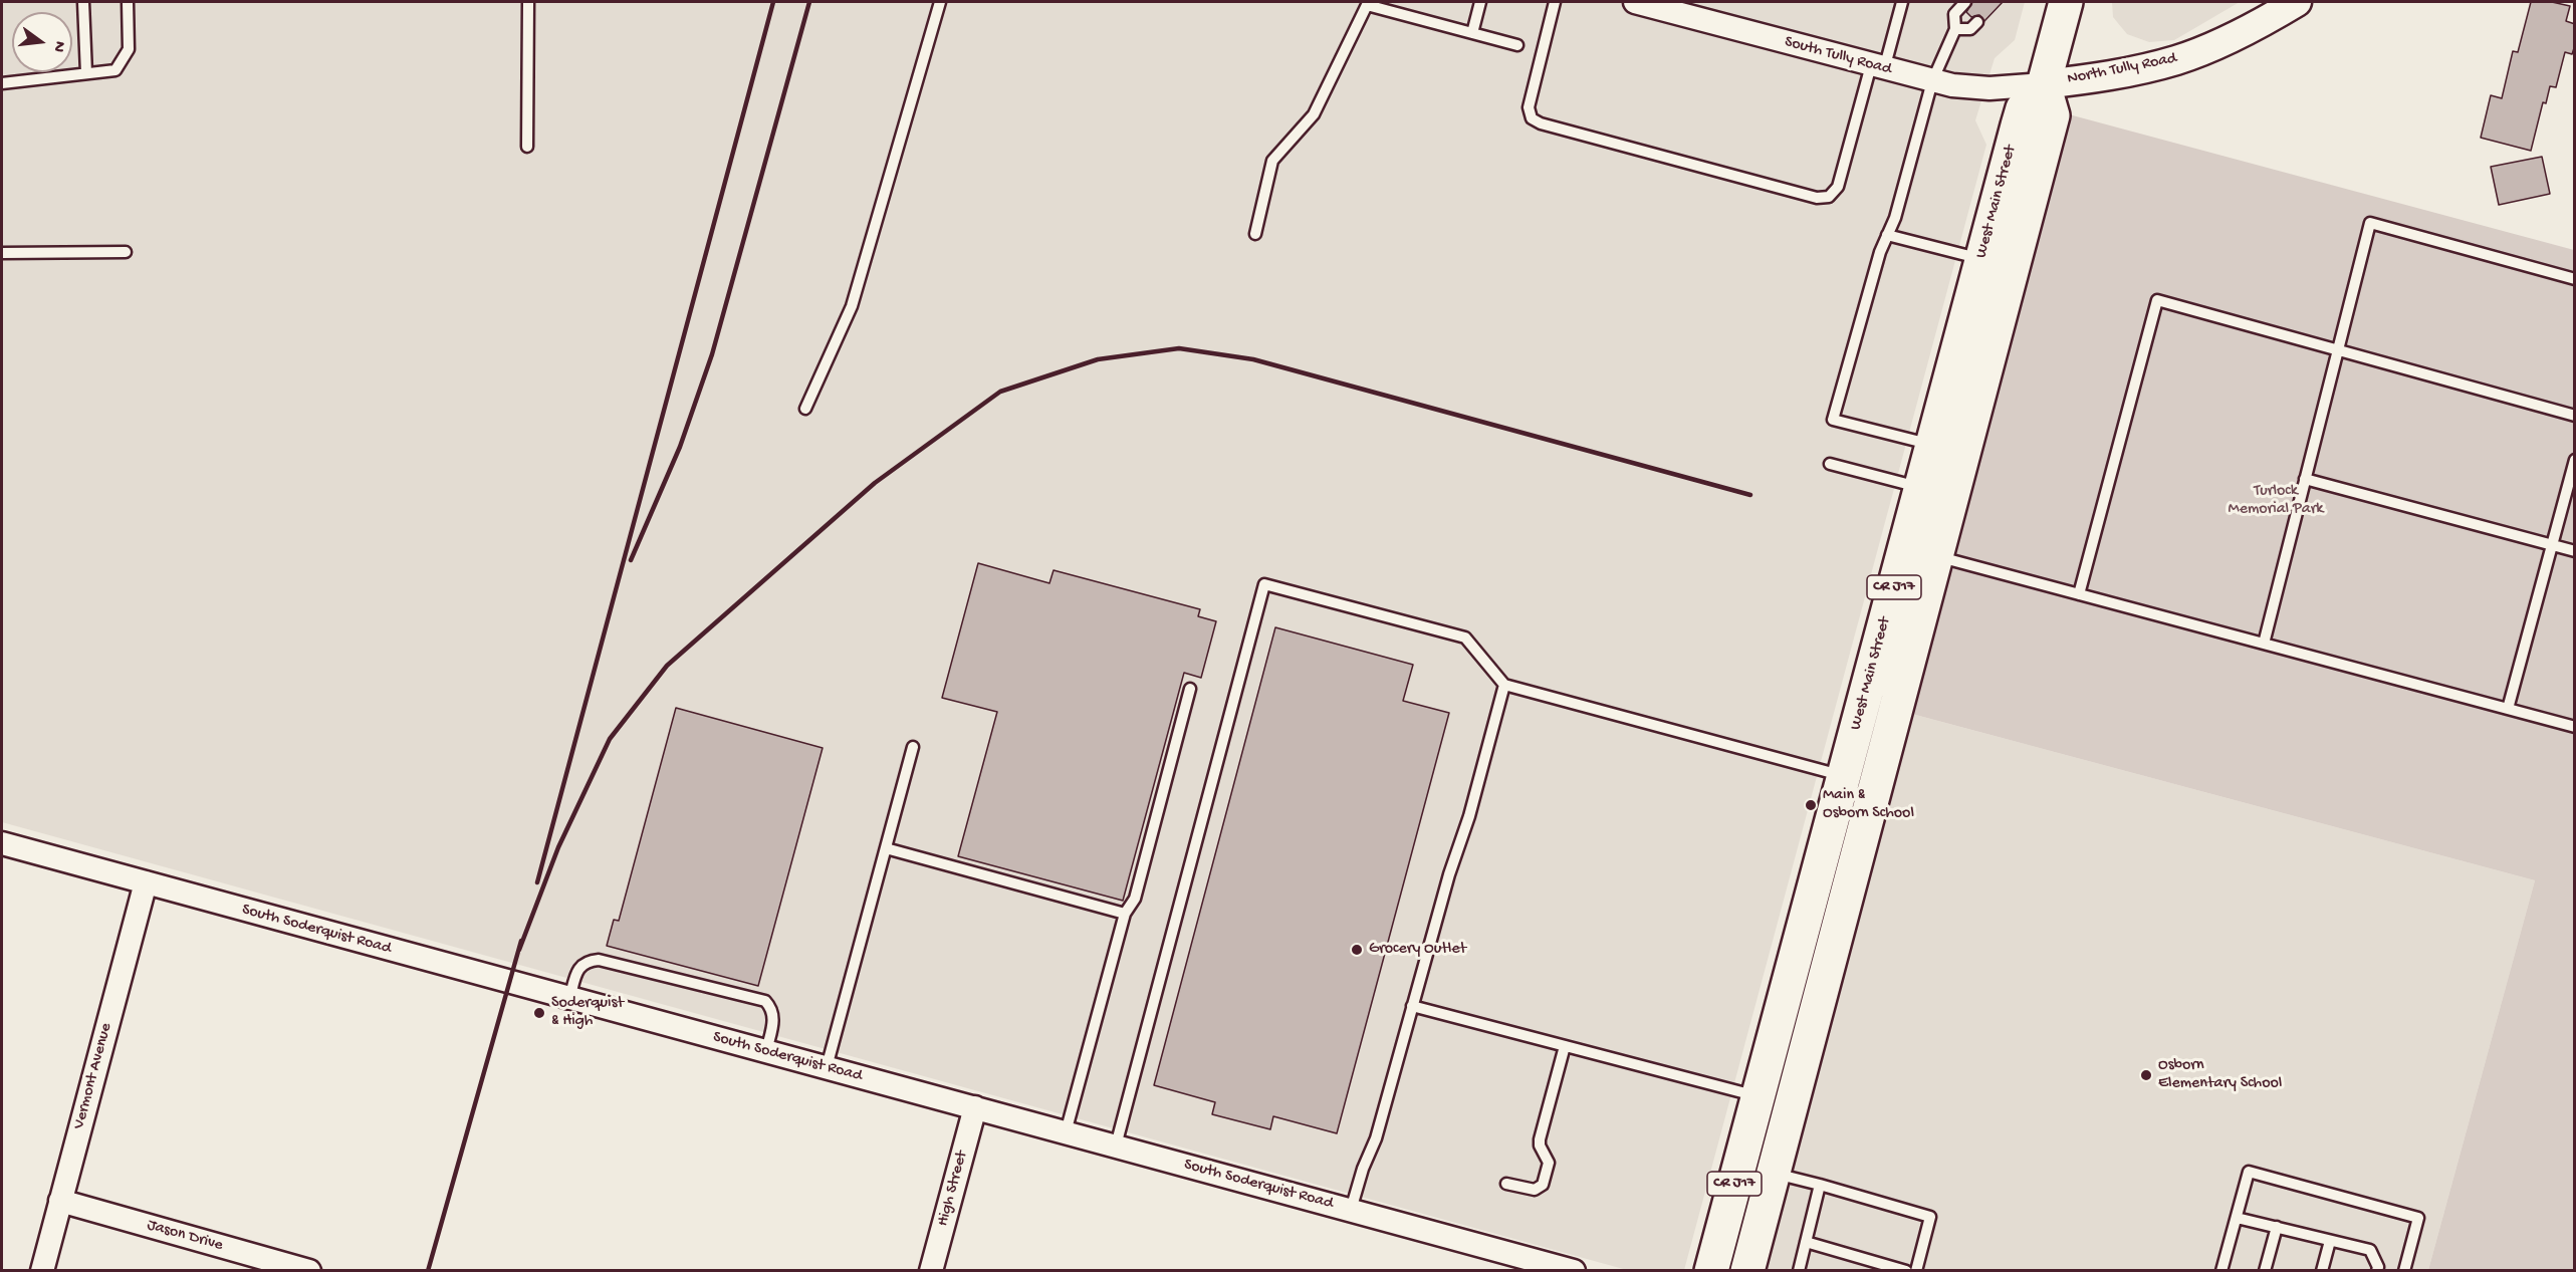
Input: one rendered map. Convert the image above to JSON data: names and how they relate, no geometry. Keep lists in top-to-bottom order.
{
  "streets": {
    "main road": ["West Main Street", "CR J17"],
    "street": [
      "South Tully Road",
      "North Tully Road",
      "South Soderquist Road",
      "Vermont Avenue",
      "High Street",
      "Jason Drive"
    ]
  },
  "crossings": [
    ["South Tully Road", "North Tully Road"],
    ["South Tully Road", "West Main Street"],
    ["North Tully Road", "West Main Street"],
    ["South Soderquist Road", "Vermont Avenue"],
    ["South Soderquist Road", "High Street"],
    ["Vermont Avenue", "Jason Drive"]
  ],
  "parks": ["Turlock Memorial Park"],
  "places": [
    "Main & Osborn School",
    "Grocery Outlet",
    "Soderquist & High",
    "Osborn Elementary School"
  ],
  "north": "right"
}
